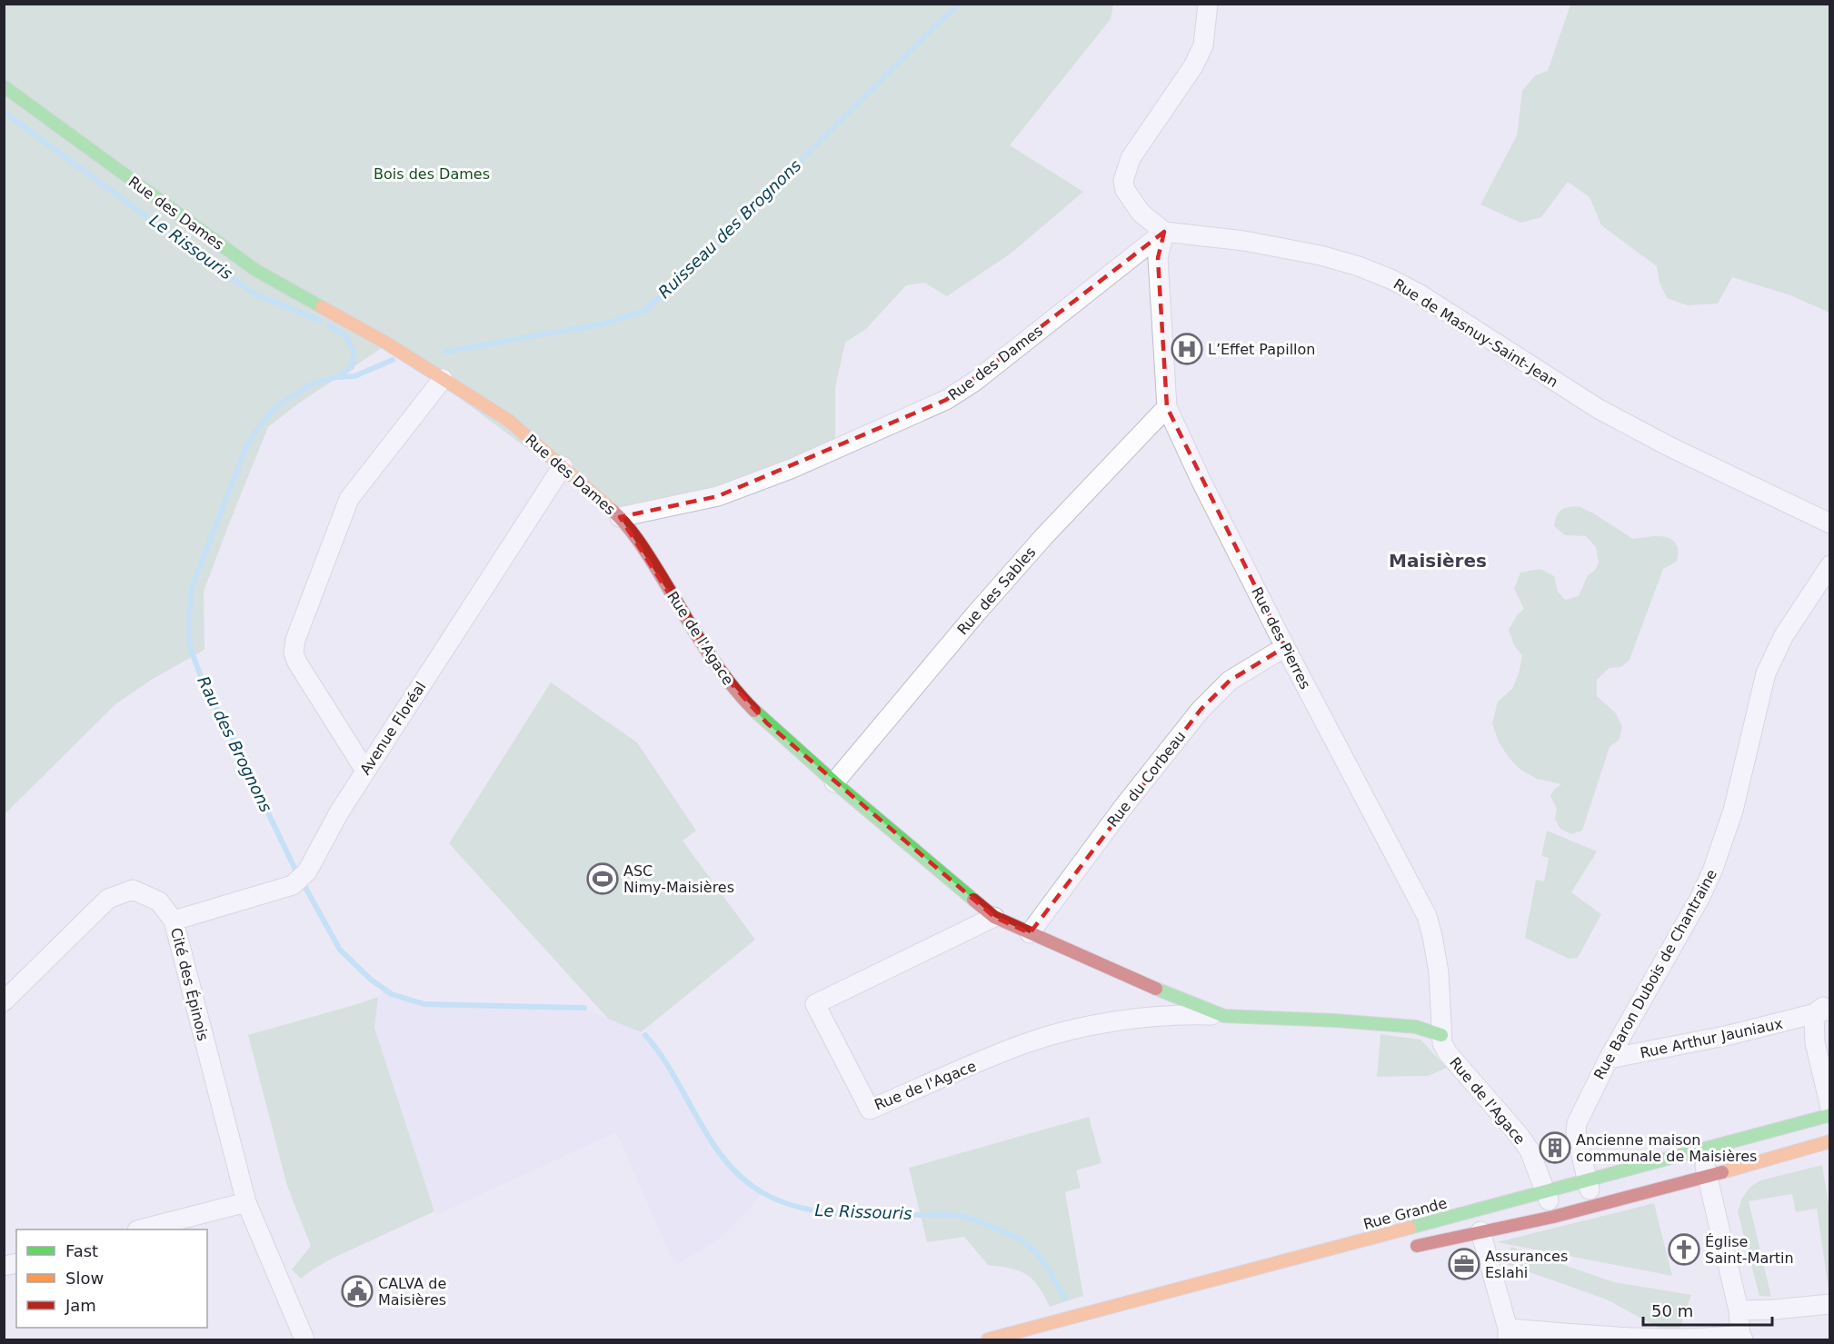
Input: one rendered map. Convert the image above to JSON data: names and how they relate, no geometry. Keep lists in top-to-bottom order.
{
  "streets": {
    "street": [
      "Rue des Dames",
      "Rue de Masnuy-Saint-Jean",
      "Rue des Sables",
      "Rue de l'Agace",
      "Rue des Pierres",
      "Avenue Floréal",
      "Rue du Corbeau",
      "Rue Baron Dubois de Chantraine",
      "Cité des Épinois",
      "Rue Arthur Jauniaux",
      "Rue Grande"
    ]
  },
  "crossings": [
    ["Rue des Dames", "Rue de Masnuy-Saint-Jean"],
    ["Rue des Dames", "Rue de l'Agace"],
    ["Rue des Dames", "Rue des Pierres"],
    ["Rue des Dames", "Avenue Floréal"],
    ["Rue de Masnuy-Saint-Jean", "Rue des Pierres"],
    ["Rue des Sables", "Rue de l'Agace"],
    ["Rue des Sables", "Rue des Pierres"],
    ["Rue de l'Agace", "Rue des Pierres"],
    ["Rue de l'Agace", "Rue du Corbeau"],
    ["Rue de l'Agace", "Rue Grande"],
    ["Rue des Pierres", "Rue du Corbeau"],
    ["Avenue Floréal", "Cité des Épinois"],
    ["Rue Baron Dubois de Chantraine", "Rue Arthur Jauniaux"],
    ["Rue Baron Dubois de Chantraine", "Rue Grande"]
  ],
  "districts": ["Maisières"],
  "water": ["Ruisseau des Brognons", "Le Rissouris", "Rau des Brognons"],
  "parks": ["Bois des Dames"],
  "places": {
    "hospital": ["L’Effet Papillon"],
    "sports": ["ASC Nimy-Maisières"],
    "building": ["Ancienne maison communale de Maisières"],
    "church": ["Église Saint-Martin"],
    "office": ["Assurances Eslahi"],
    "public building": ["CALVA de Maisières"]
  },
  "legend": ["Fast", "Slow", "Jam"],
  "scale_bar": "50 m"
}
